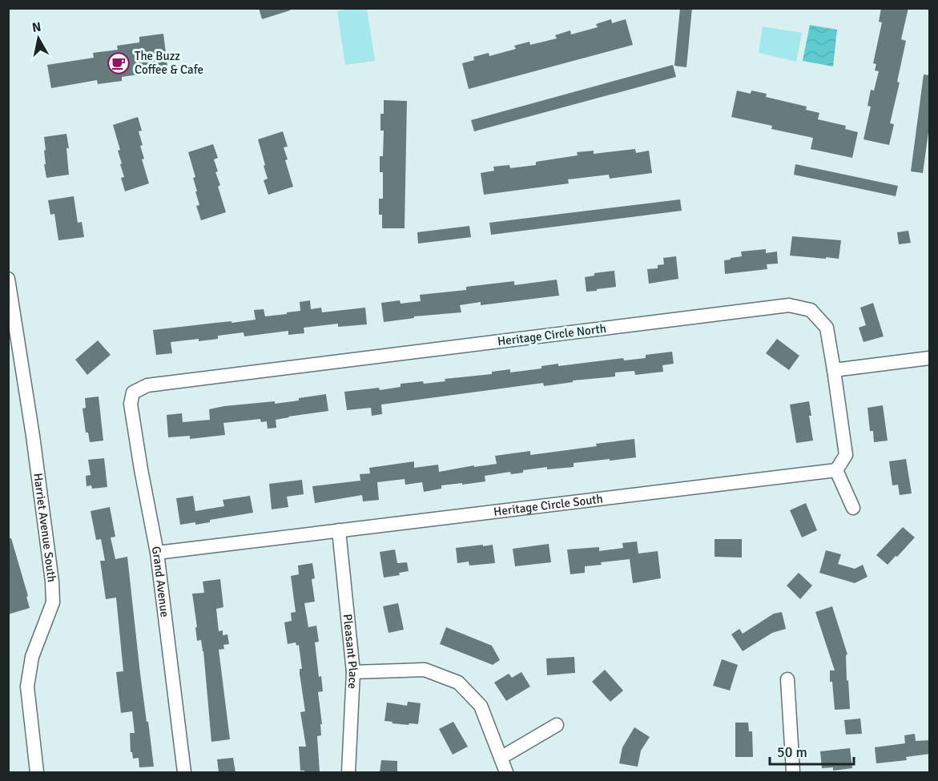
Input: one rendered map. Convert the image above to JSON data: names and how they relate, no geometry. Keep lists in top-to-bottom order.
{
  "streets": {
    "street": [
      "Heritage Circle North",
      "Heritage Circle South",
      "Harriet Avenue South",
      "Grand Avenue",
      "Pleasant Place"
    ]
  },
  "crossings": [
    ["Heritage Circle North", "Grand Avenue"],
    ["Heritage Circle South", "Grand Avenue"],
    ["Heritage Circle South", "Pleasant Place"]
  ],
  "places": {
    "cafe": ["The Buzz Coffee & Cafe"]
  },
  "scale_bar": "50 m",
  "north": "top"
}
